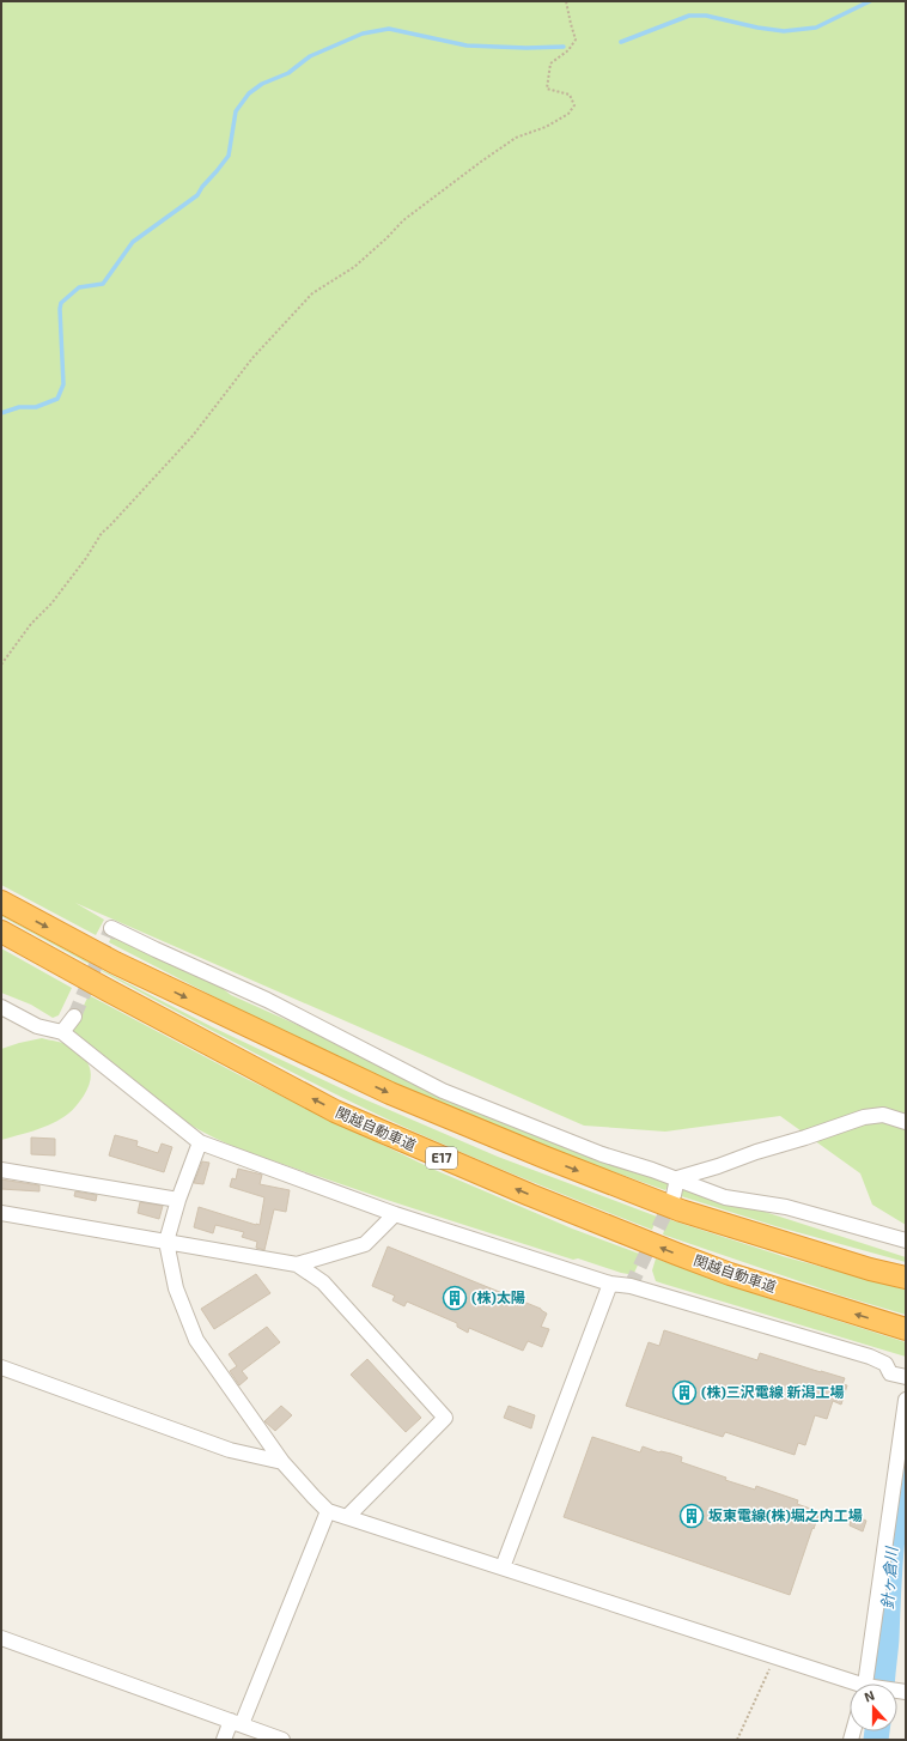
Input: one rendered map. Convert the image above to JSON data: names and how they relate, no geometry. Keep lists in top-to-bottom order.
{
  "streets": {
    "highway": ["関越自動車道", "E17"]
  },
  "water": ["針ヶ倉川"],
  "places": {
    "building": ["(株)太陽", "(株)三沢電線 新潟工場", "坂東電線(株)堀之内工場"]
  },
  "north": "top"
}
